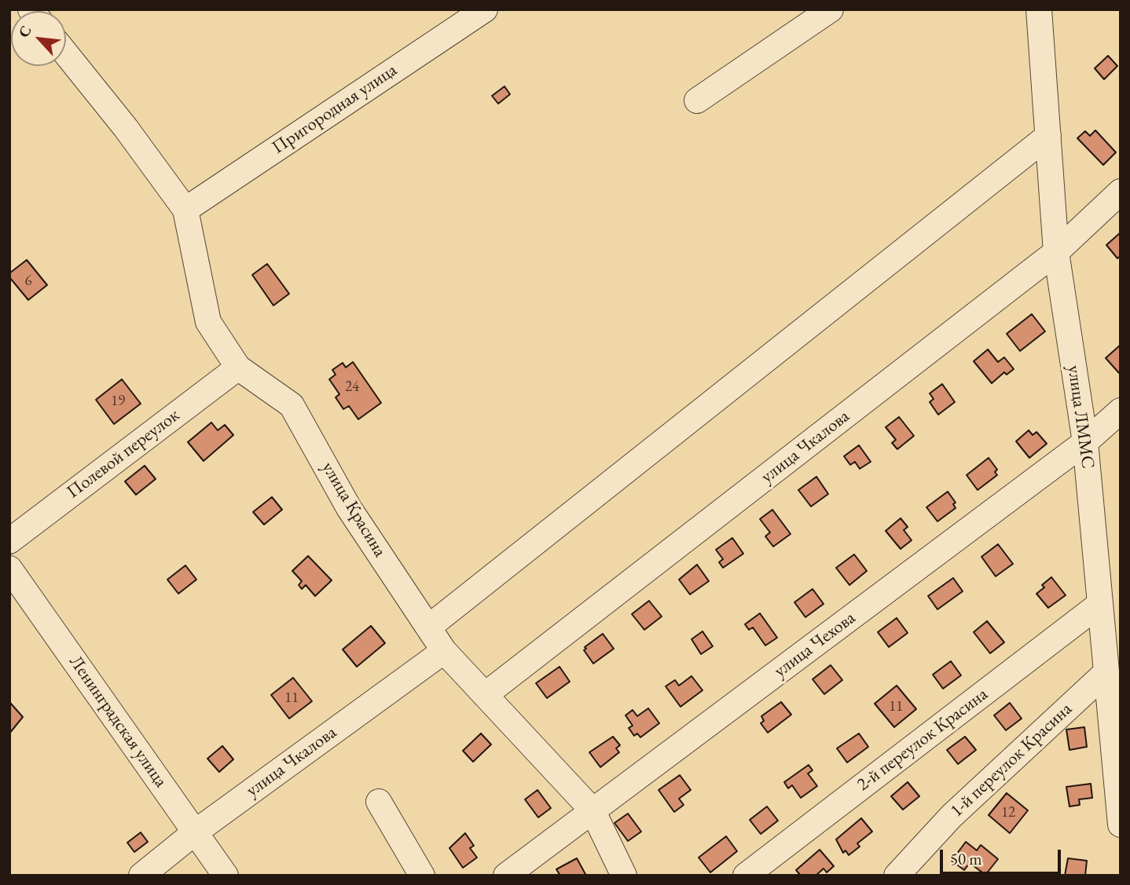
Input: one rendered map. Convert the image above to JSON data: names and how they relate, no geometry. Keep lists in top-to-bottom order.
{
  "streets": {
    "street": [
      "Пригородная улица",
      "улица ЛММС",
      "улица Чкалова",
      "Полевой переулок",
      "улица Красина",
      "улица Чехова",
      "Ленинградская улица",
      "2-й переулок Красина",
      "1-й переулок Красина"
    ]
  },
  "crossings": [
    ["Пригородная улица", "улица Красина"],
    ["улица ЛММС", "улица Чкалова"],
    ["улица ЛММС", "улица Чехова"],
    ["улица ЛММС", "2-й переулок Красина"],
    ["улица ЛММС", "1-й переулок Красина"],
    ["улица Чкалова", "улица Красина"],
    ["улица Чкалова", "Ленинградская улица"],
    ["Полевой переулок", "улица Красина"],
    ["улица Красина", "улица Чехова"]
  ],
  "house_numbers": [
    "6",
    "24",
    "19",
    "11",
    "11",
    "12"
  ],
  "scale_bar": "50 m",
  "north": "top left"
}
